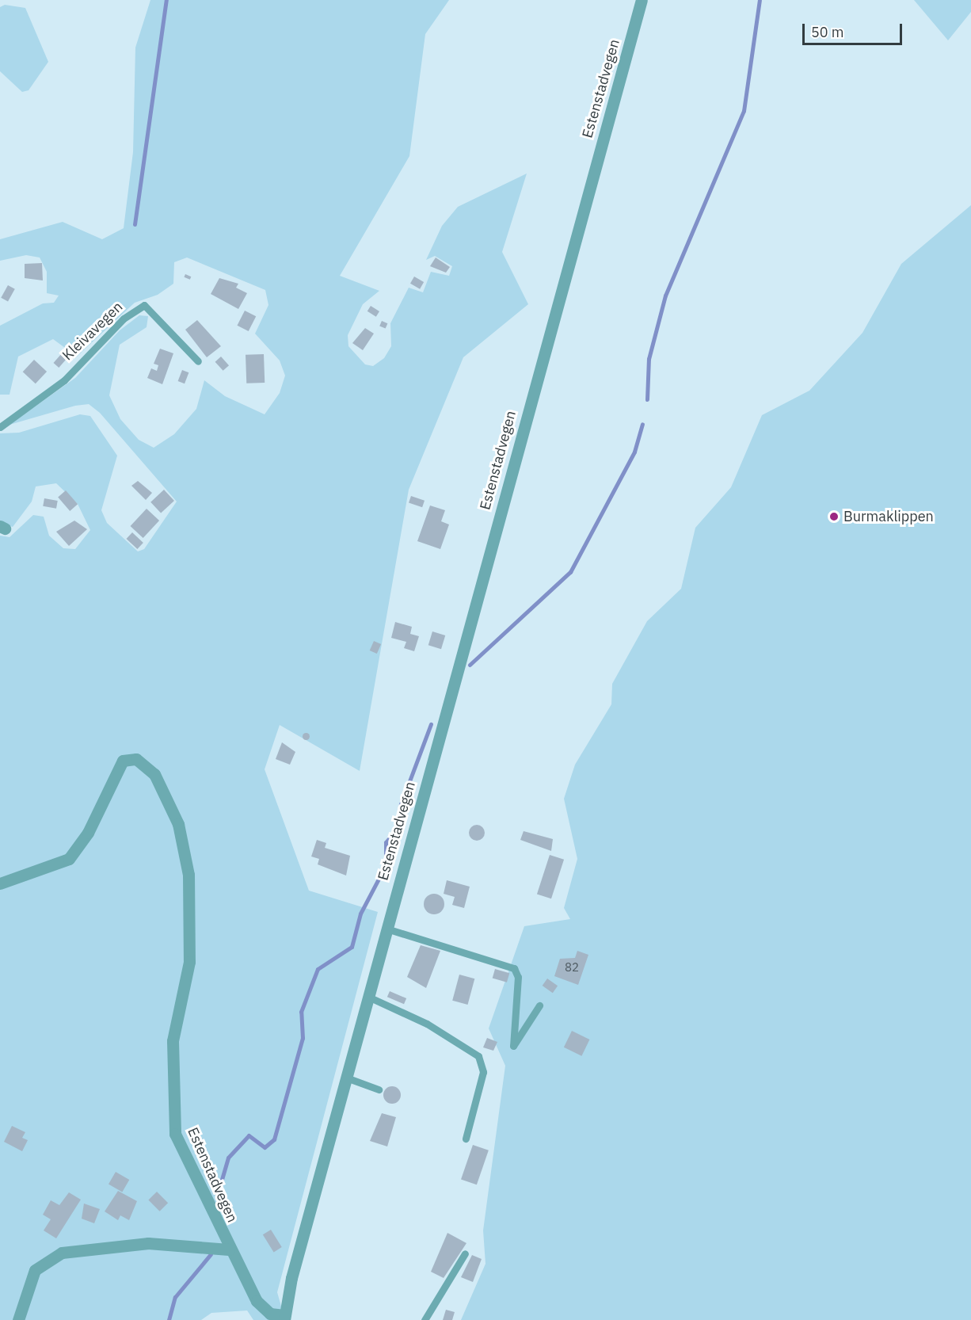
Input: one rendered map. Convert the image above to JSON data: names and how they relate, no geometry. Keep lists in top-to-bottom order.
{
  "streets": {
    "street": ["Estenstadvegen"],
    "lane": ["Kleivavegen"]
  },
  "places": ["Burmaklippen"],
  "house_numbers": ["82"],
  "scale_bar": "50 m"
}
